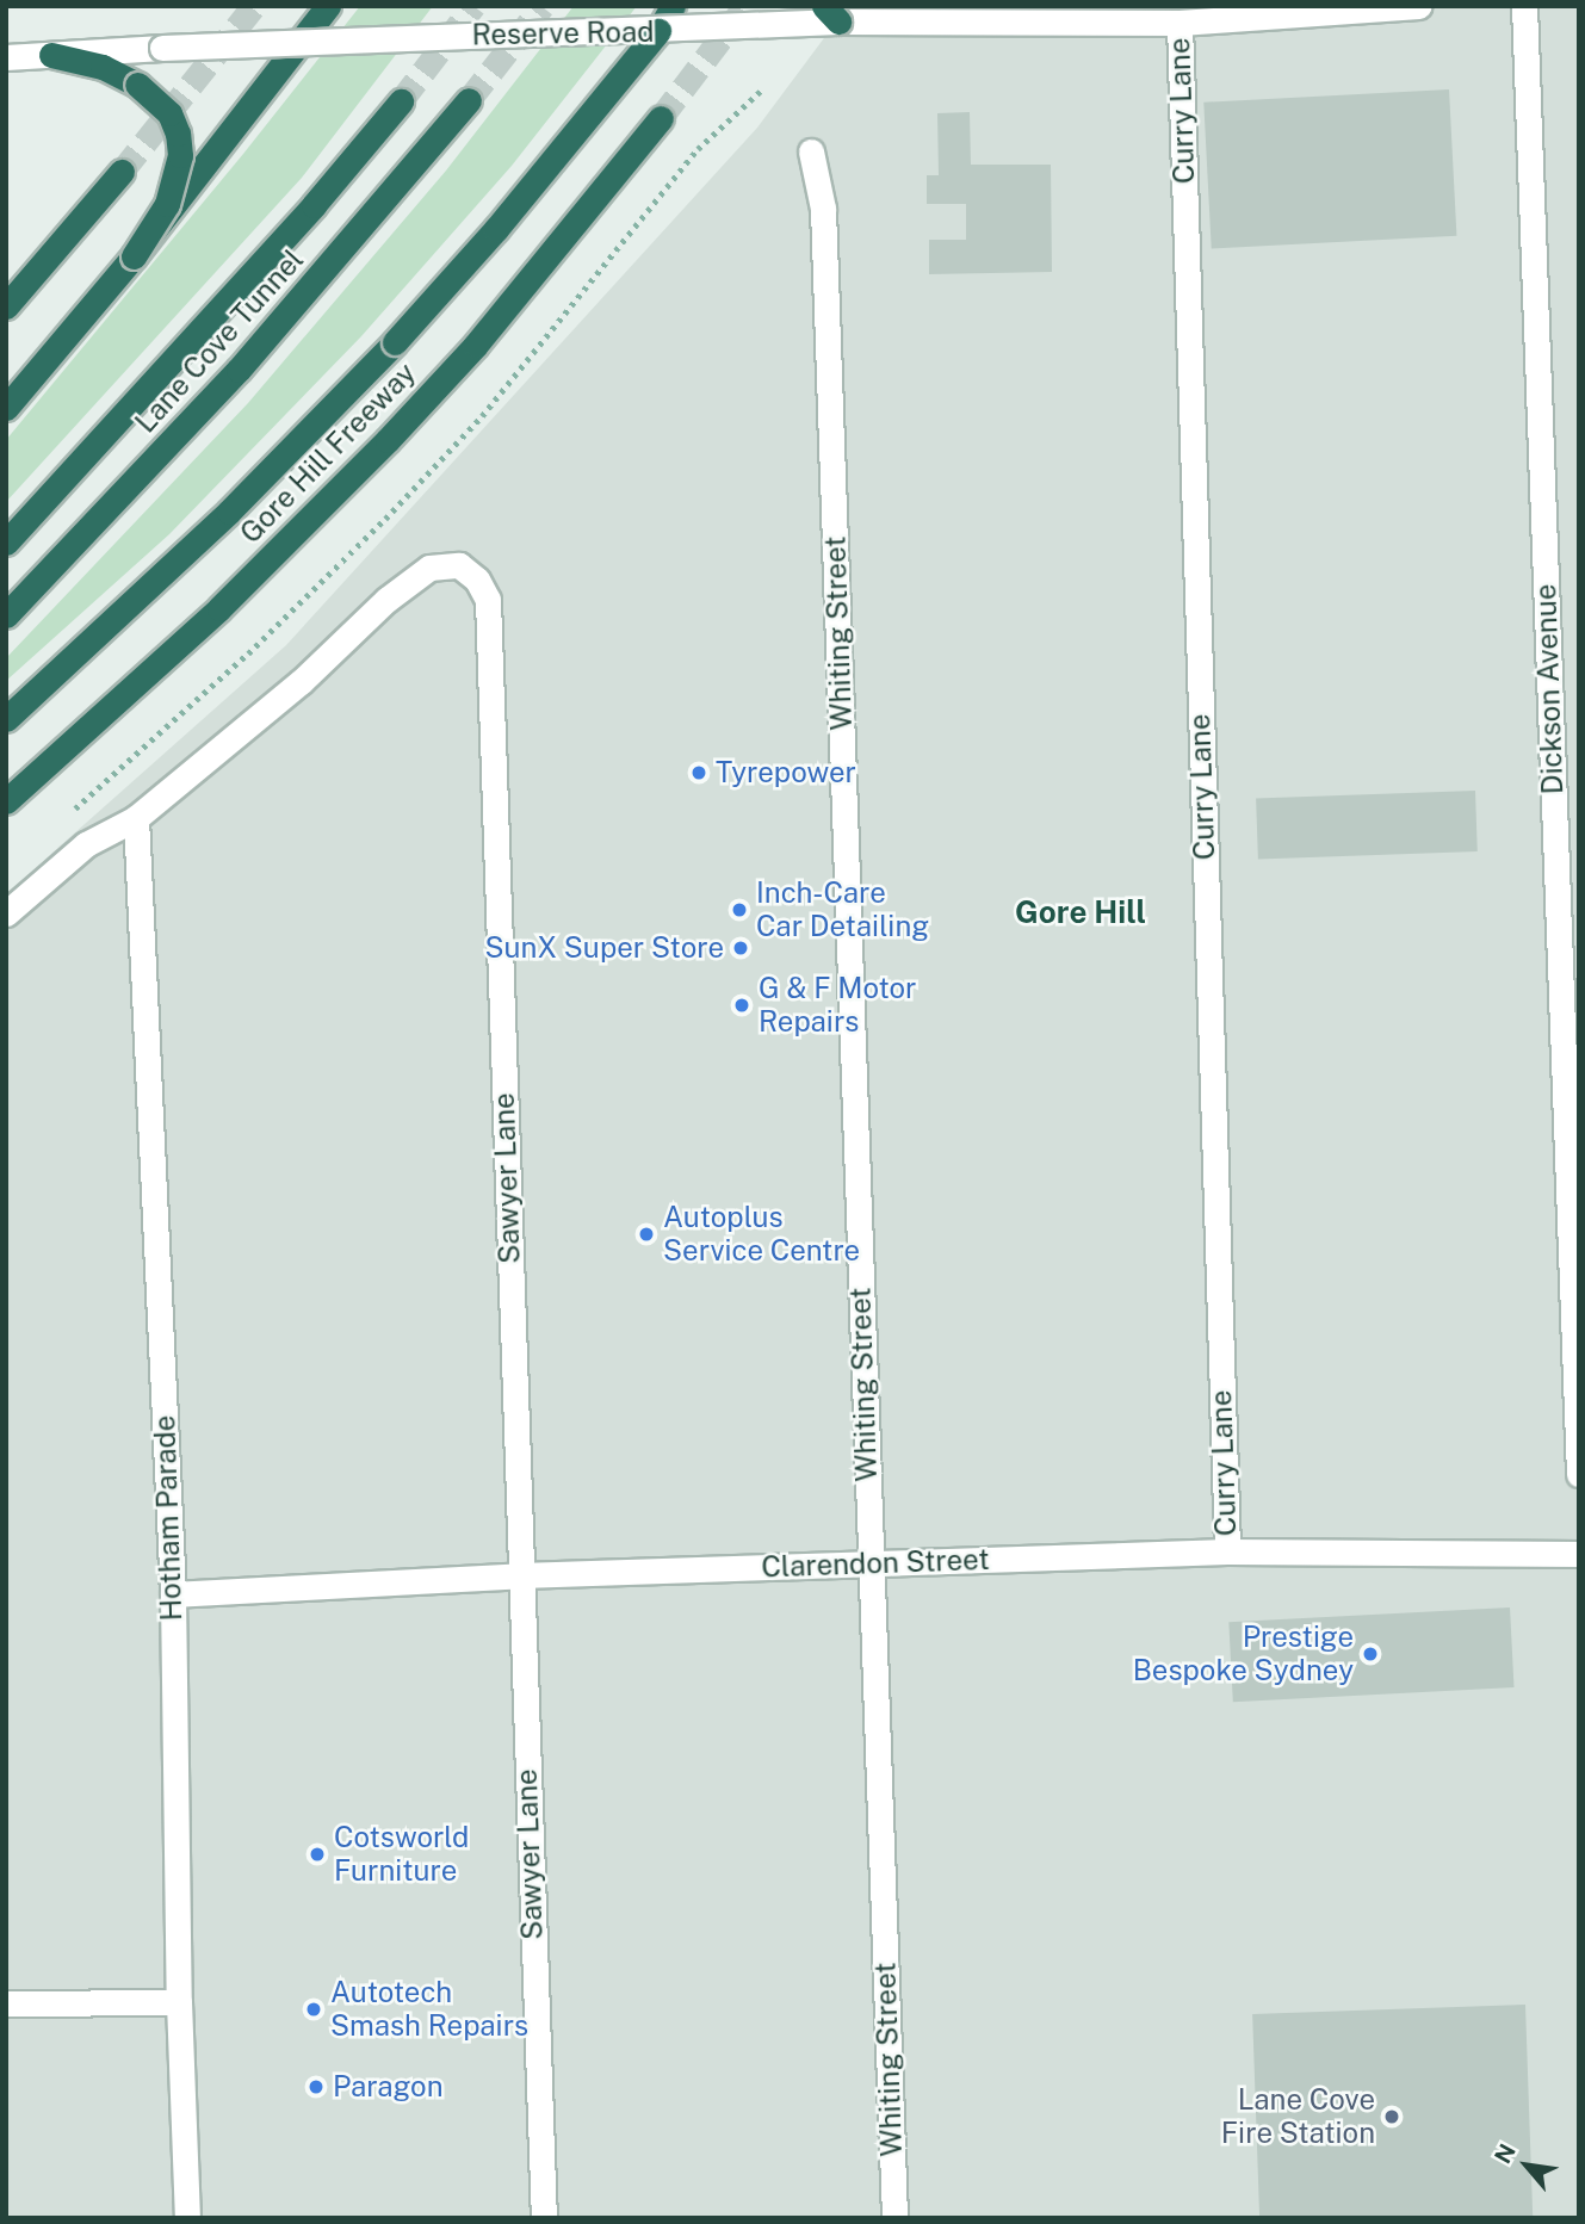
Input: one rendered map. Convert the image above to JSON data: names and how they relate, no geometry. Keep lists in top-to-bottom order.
{
  "streets": {
    "highway": ["Lane Cove Tunnel", "Gore Hill Freeway"],
    "street": [
      "Reserve Road",
      "Curry Lane",
      "Whiting Street",
      "Dickson Avenue",
      "Sawyer Lane",
      "Hotham Parade",
      "Clarendon Street"
    ]
  },
  "crossings": [
    ["Reserve Road", "Curry Lane"],
    ["Curry Lane", "Clarendon Street"],
    ["Whiting Street", "Clarendon Street"],
    ["Sawyer Lane", "Hotham Parade"],
    ["Sawyer Lane", "Clarendon Street"],
    ["Hotham Parade", "Clarendon Street"]
  ],
  "districts": ["Gore Hill"],
  "places": [
    "Tyrepower",
    "Inch-Care Car Detailing",
    "SunX Super Store",
    "G & F Motor Repairs",
    "Autoplus Service Centre",
    "Prestige Bespoke Sydney",
    "Cotsworld Furniture",
    "Autotech Smash Repairs",
    "Paragon",
    "Lane Cove Fire Station"
  ],
  "north": "top left"
}
